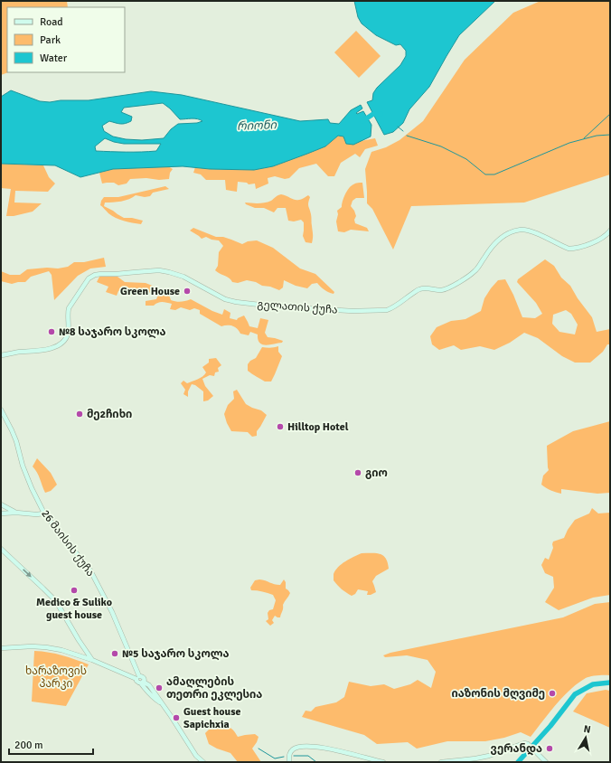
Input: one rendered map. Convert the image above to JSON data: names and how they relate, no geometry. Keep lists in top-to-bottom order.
{
  "streets": {
    "main road": ["გელათის ქუჩა", "26 მაისის ქუჩა"]
  },
  "water": ["რიონი"],
  "parks": ["ხარაზოვის პარკი"],
  "places": [
    "Green House",
    "№8 საჯარო სკოლა",
    "მე2ჩიხი",
    "Hilltop Hotel",
    "გიო",
    "Medico & Suliko guest house",
    "№5 საჯარო სკოლა",
    "ამაღლების თეთრი ეკლესია",
    "იაზონის მღვიმე",
    "Guest house Sapichxia",
    "ვერანდა"
  ],
  "legend": ["Road", "Park", "Water"],
  "scale_bar": "200 m",
  "north": "top"
}
